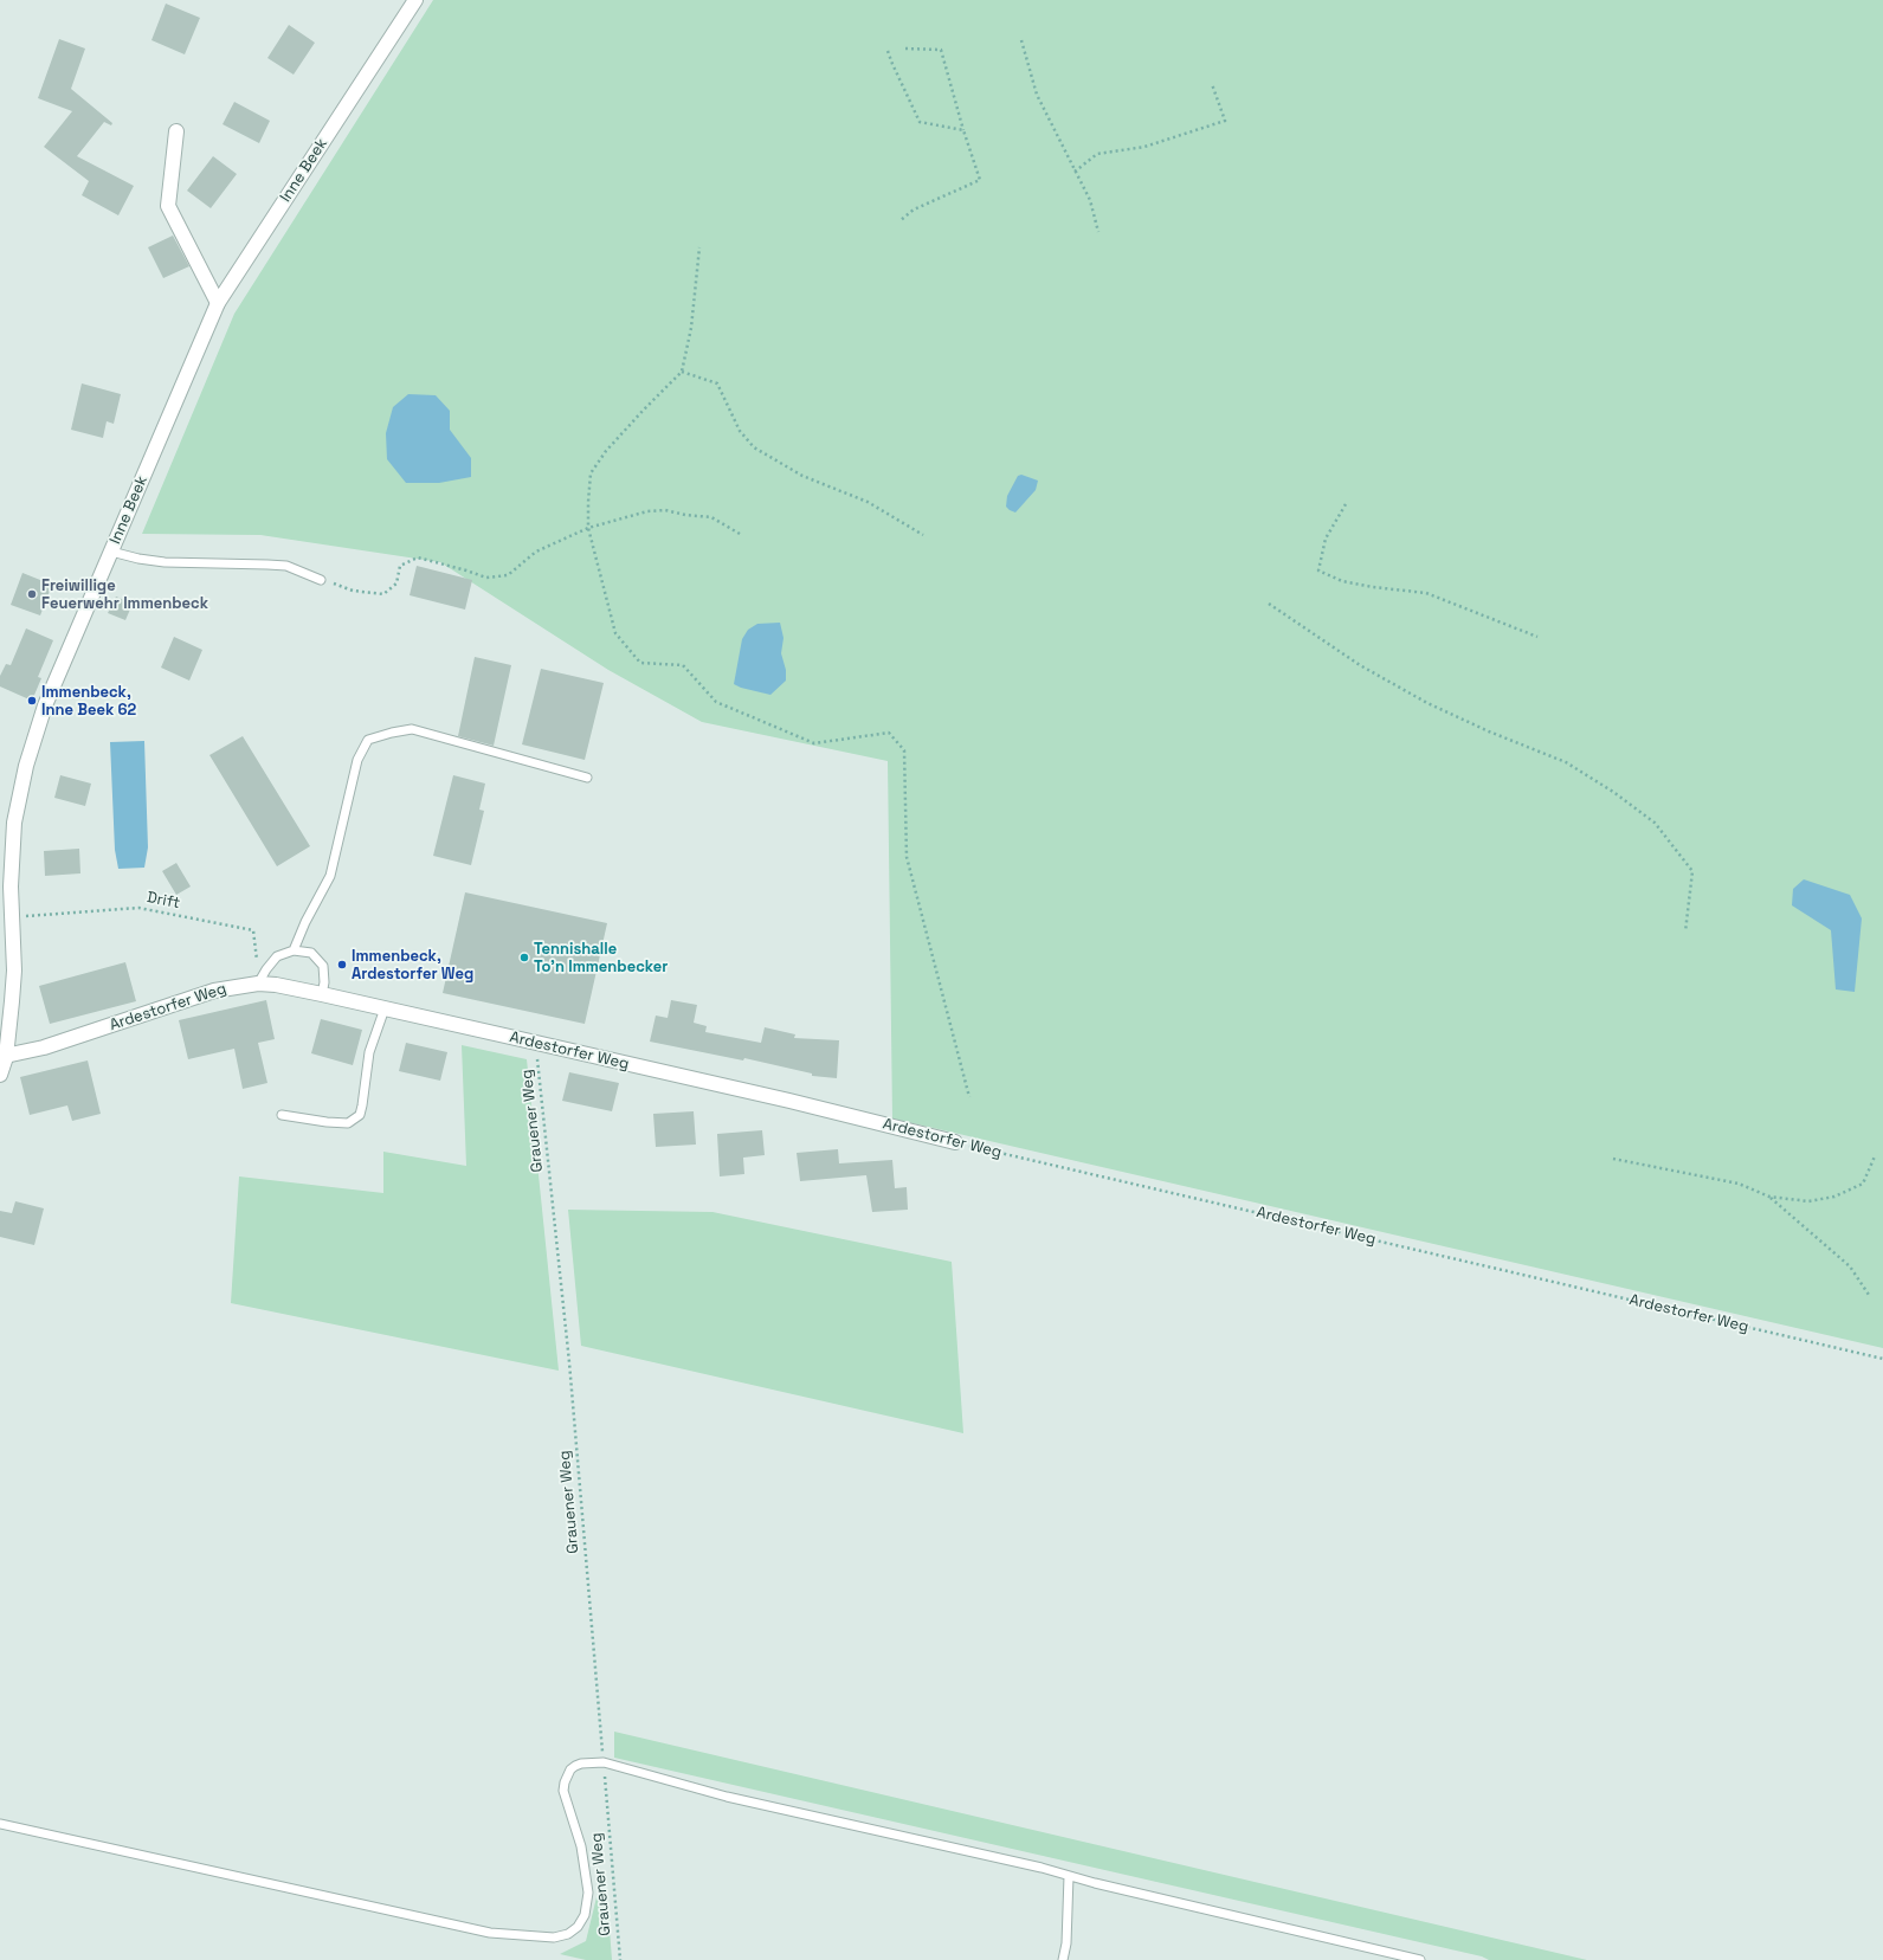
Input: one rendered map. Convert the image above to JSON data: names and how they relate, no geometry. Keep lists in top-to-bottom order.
{
  "streets": {
    "street": ["Inne Beek", "Ardestorfer Weg"],
    "path": ["Drift", "Grauener Weg"]
  },
  "crossings": [
    ["Inne Beek", "Drift"],
    ["Inne Beek", "Ardestorfer Weg"],
    ["Drift", "Ardestorfer Weg"],
    ["Ardestorfer Weg", "Grauener Weg"]
  ],
  "places": [
    "Freiwillige Feuerwehr Immenbeck",
    "Immenbeck, Inne Beek 62",
    "Tennishalle To'n Immenbecker",
    "Immenbeck, Ardestorfer Weg"
  ]
}
